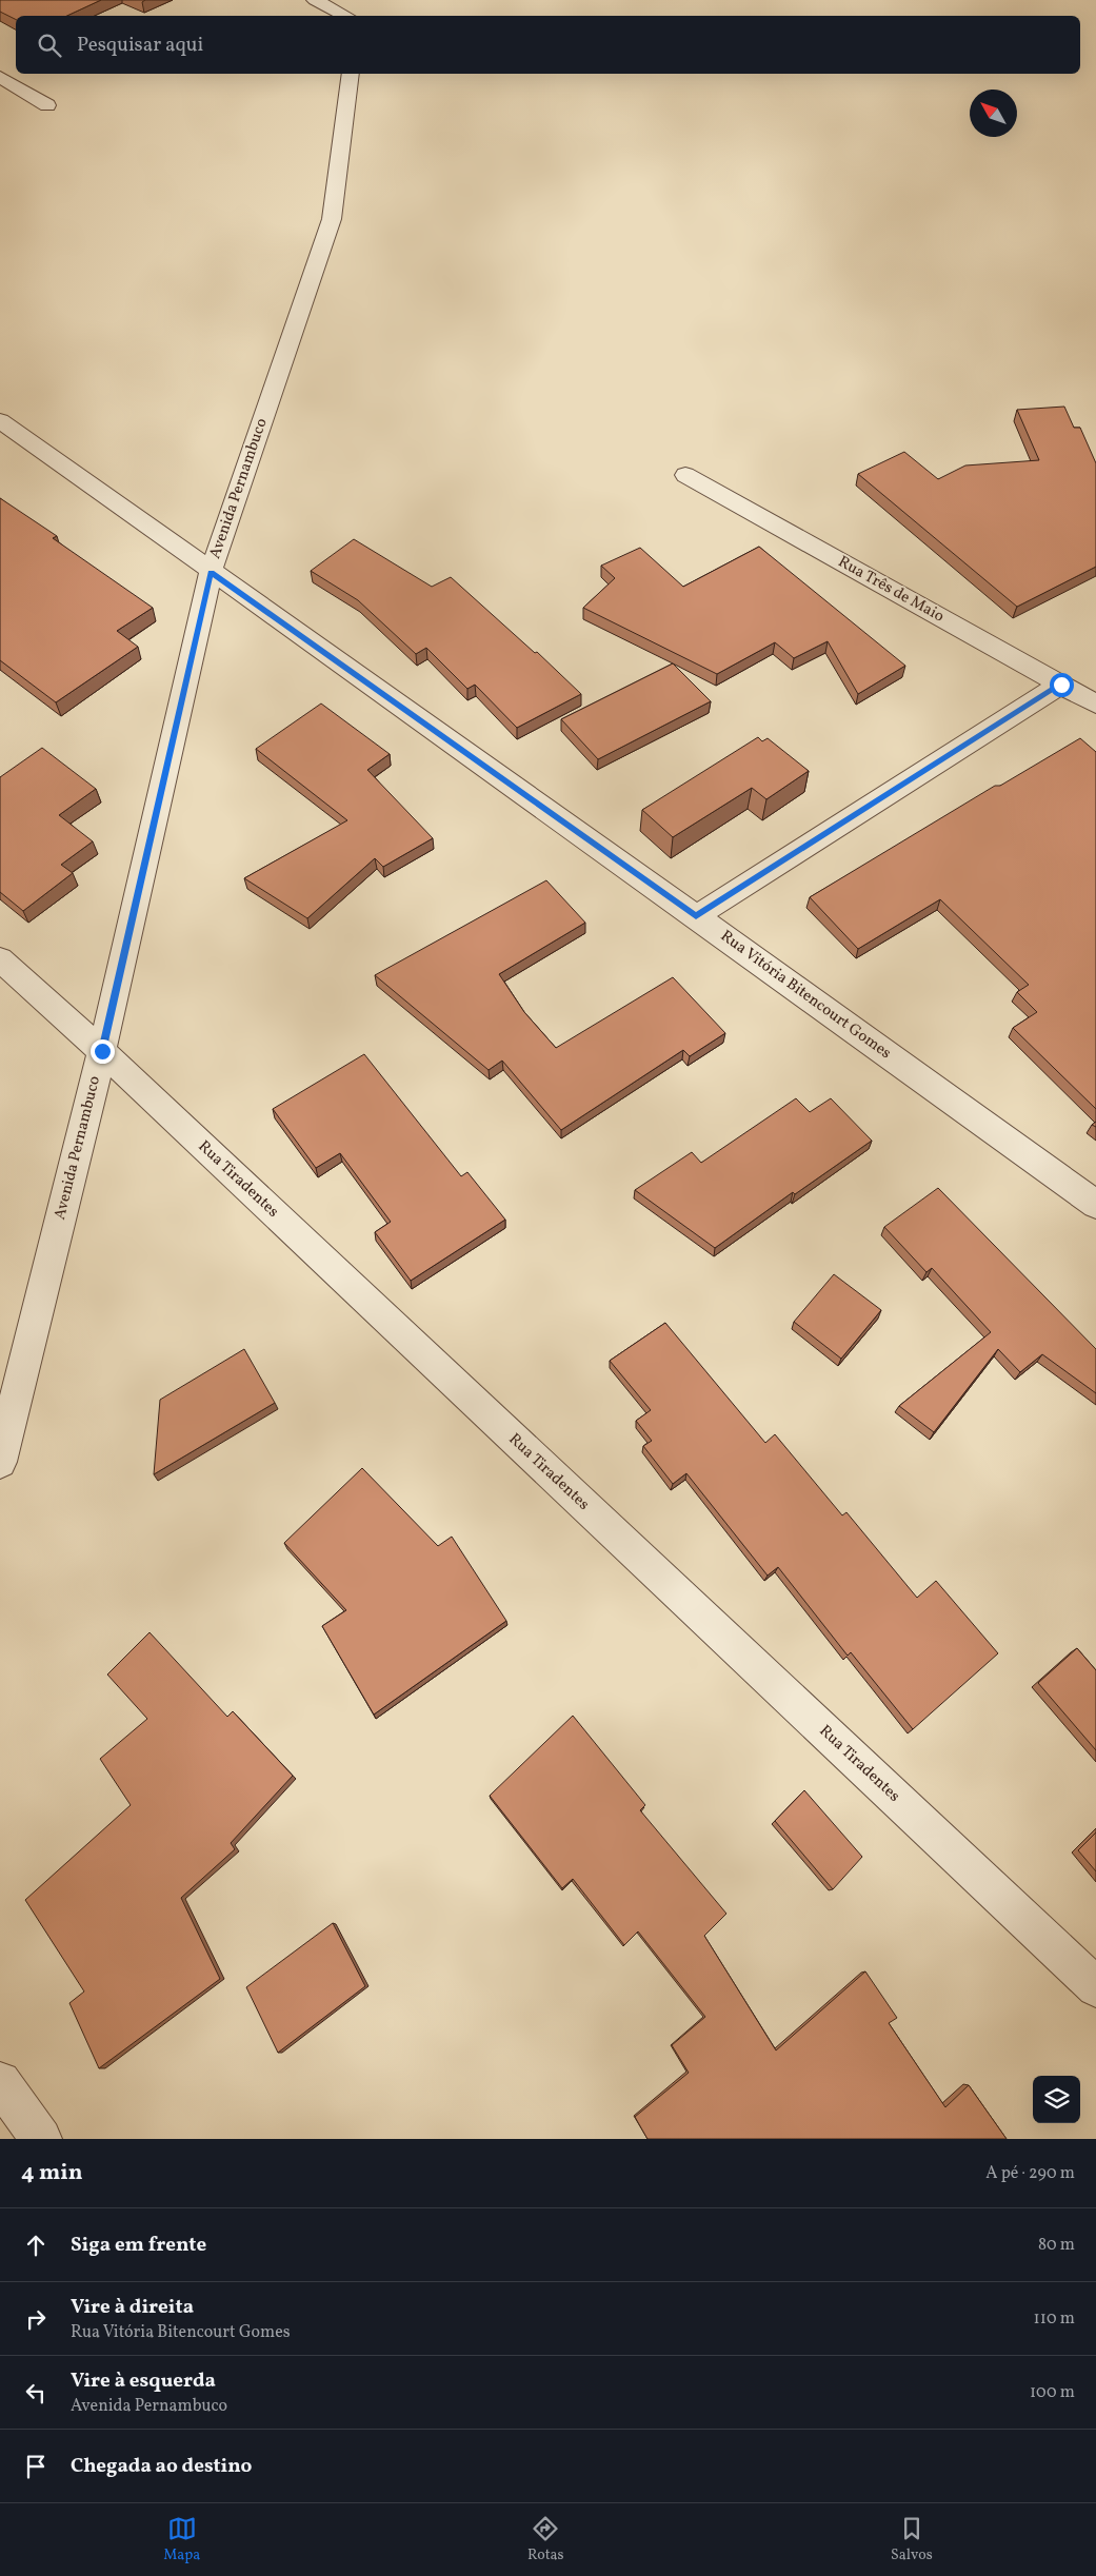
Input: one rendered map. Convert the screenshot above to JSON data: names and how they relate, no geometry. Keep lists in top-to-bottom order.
{
  "streets": {
    "street": [
      "Avenida Pernambuco",
      "Rua Três de Maio",
      "Rua Vitória Bitencourt Gomes",
      "Rua Tiradentes"
    ]
  },
  "crossings": [
    ["Avenida Pernambuco", "Rua Vitória Bitencourt Gomes"],
    ["Avenida Pernambuco", "Rua Tiradentes"]
  ],
  "north": "top left",
  "page": {
    "search": "Pesquisar aqui",
    "heading": ["4 min", "A pé · 290 m"],
    "list": [
      ["Siga em frente", "80 m"],
      ["Vire à direita", "Rua Vitória Bitencourt Gomes", "110 m"],
      ["Vire à esquerda", "Avenida Pernambuco", "100 m"],
      "Chegada ao destino"
    ],
    "nav": ["Mapa", "Rotas", "Salvos"]
  }
}
